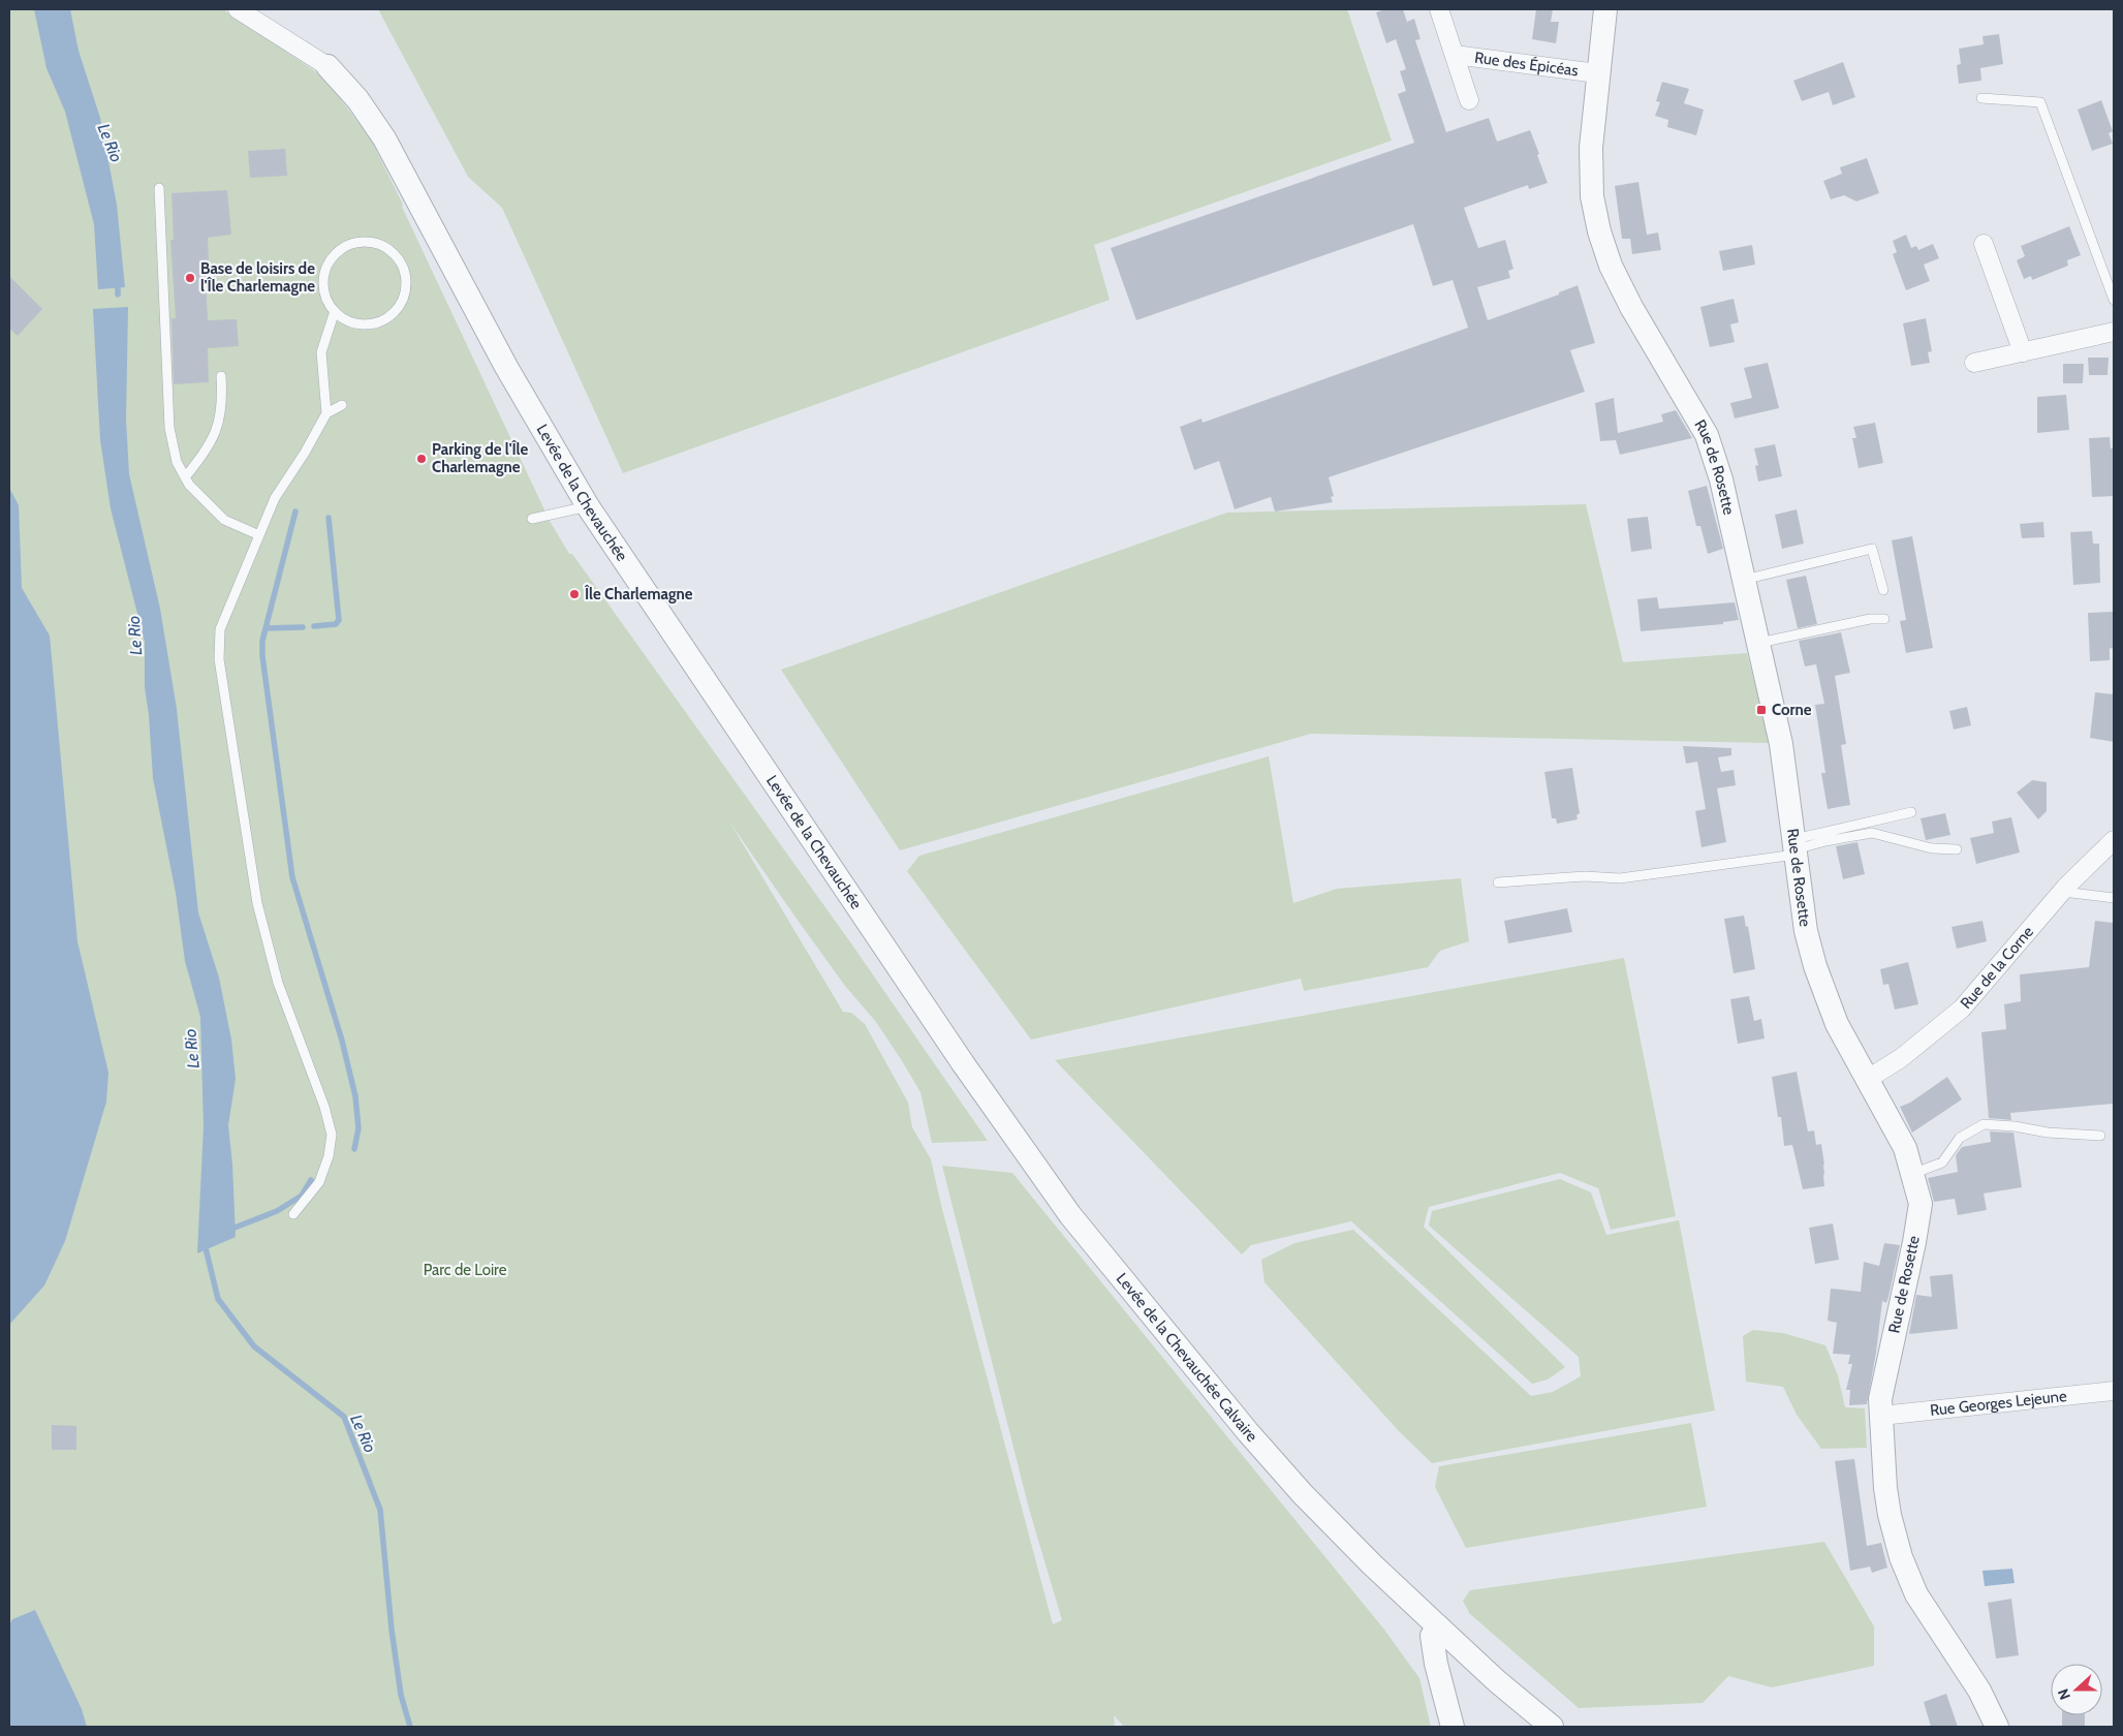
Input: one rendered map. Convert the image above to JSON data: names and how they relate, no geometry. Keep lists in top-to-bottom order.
{
  "streets": {
    "street": [
      "Rue des Épicéas",
      "Rue de Rosette",
      "Levée de la Chevauchée",
      "Rue de la Corne",
      "Levée de la Chevauchée Calvaire",
      "Rue Georges Lejeune"
    ]
  },
  "crossings": [
    ["Rue des Épicéas", "Rue de Rosette"],
    ["Rue de Rosette", "Rue de la Corne"],
    ["Rue de Rosette", "Rue Georges Lejeune"],
    ["Levée de la Chevauchée", "Levée de la Chevauchée Calvaire"]
  ],
  "water": ["Le Rio"],
  "parks": ["Parc de Loire"],
  "places": {
    "other": ["Base de loisirs de l'Île Charlemagne", "Parking de l'Île Charlemagne", "Île Charlemagne"],
    "transit": ["Corne"]
  },
  "north": "left"
}
